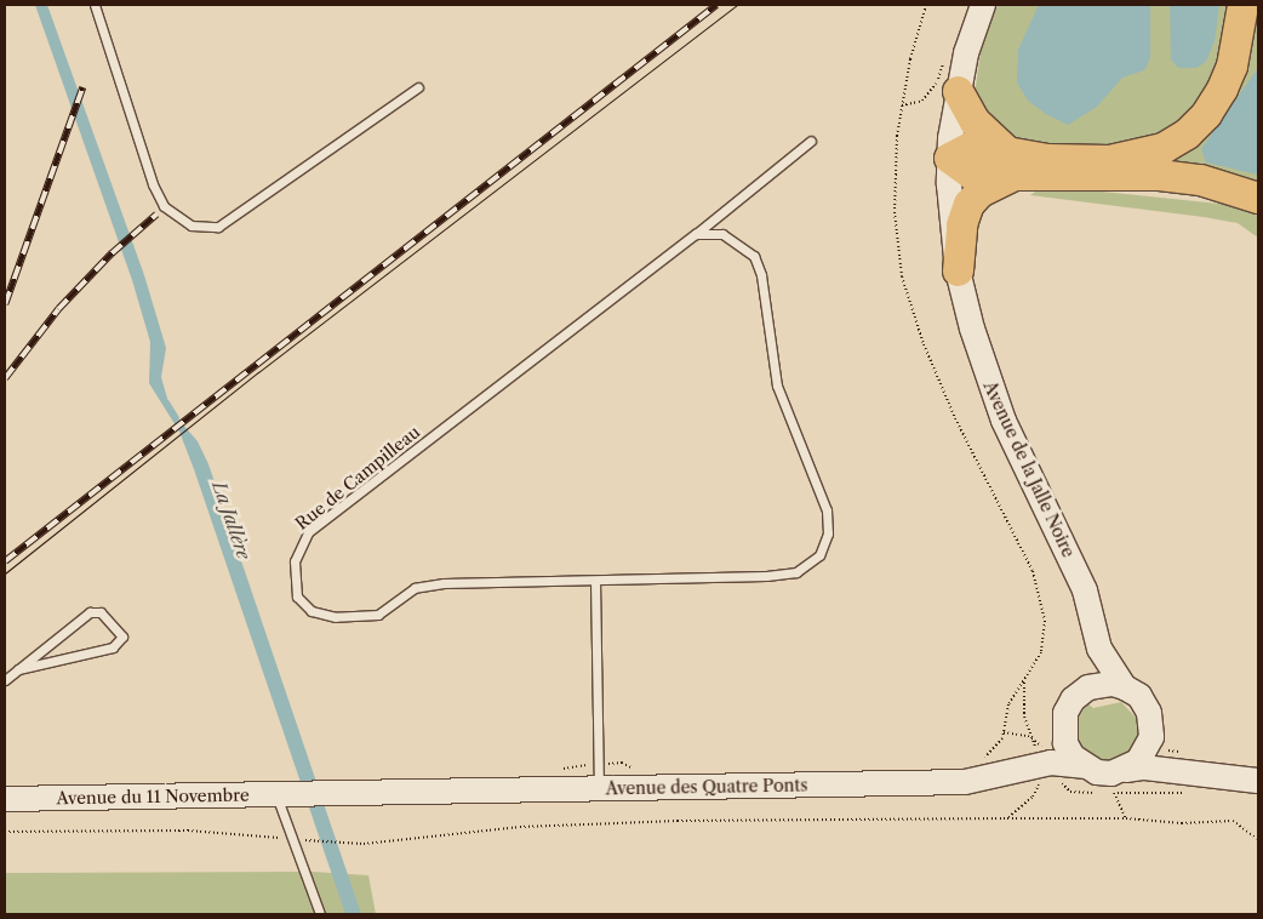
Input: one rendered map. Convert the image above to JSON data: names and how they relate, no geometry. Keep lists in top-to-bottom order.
{
  "streets": {
    "main road": ["Avenue de la Jalle Noire", "Avenue des Quatre Ponts", "Avenue du 11 Novembre"],
    "lane": ["Rue de Campilleau"]
  },
  "crossings": [
    ["Avenue des Quatre Ponts", "Avenue du 11 Novembre"]
  ],
  "water": ["La Jallère"]
}
